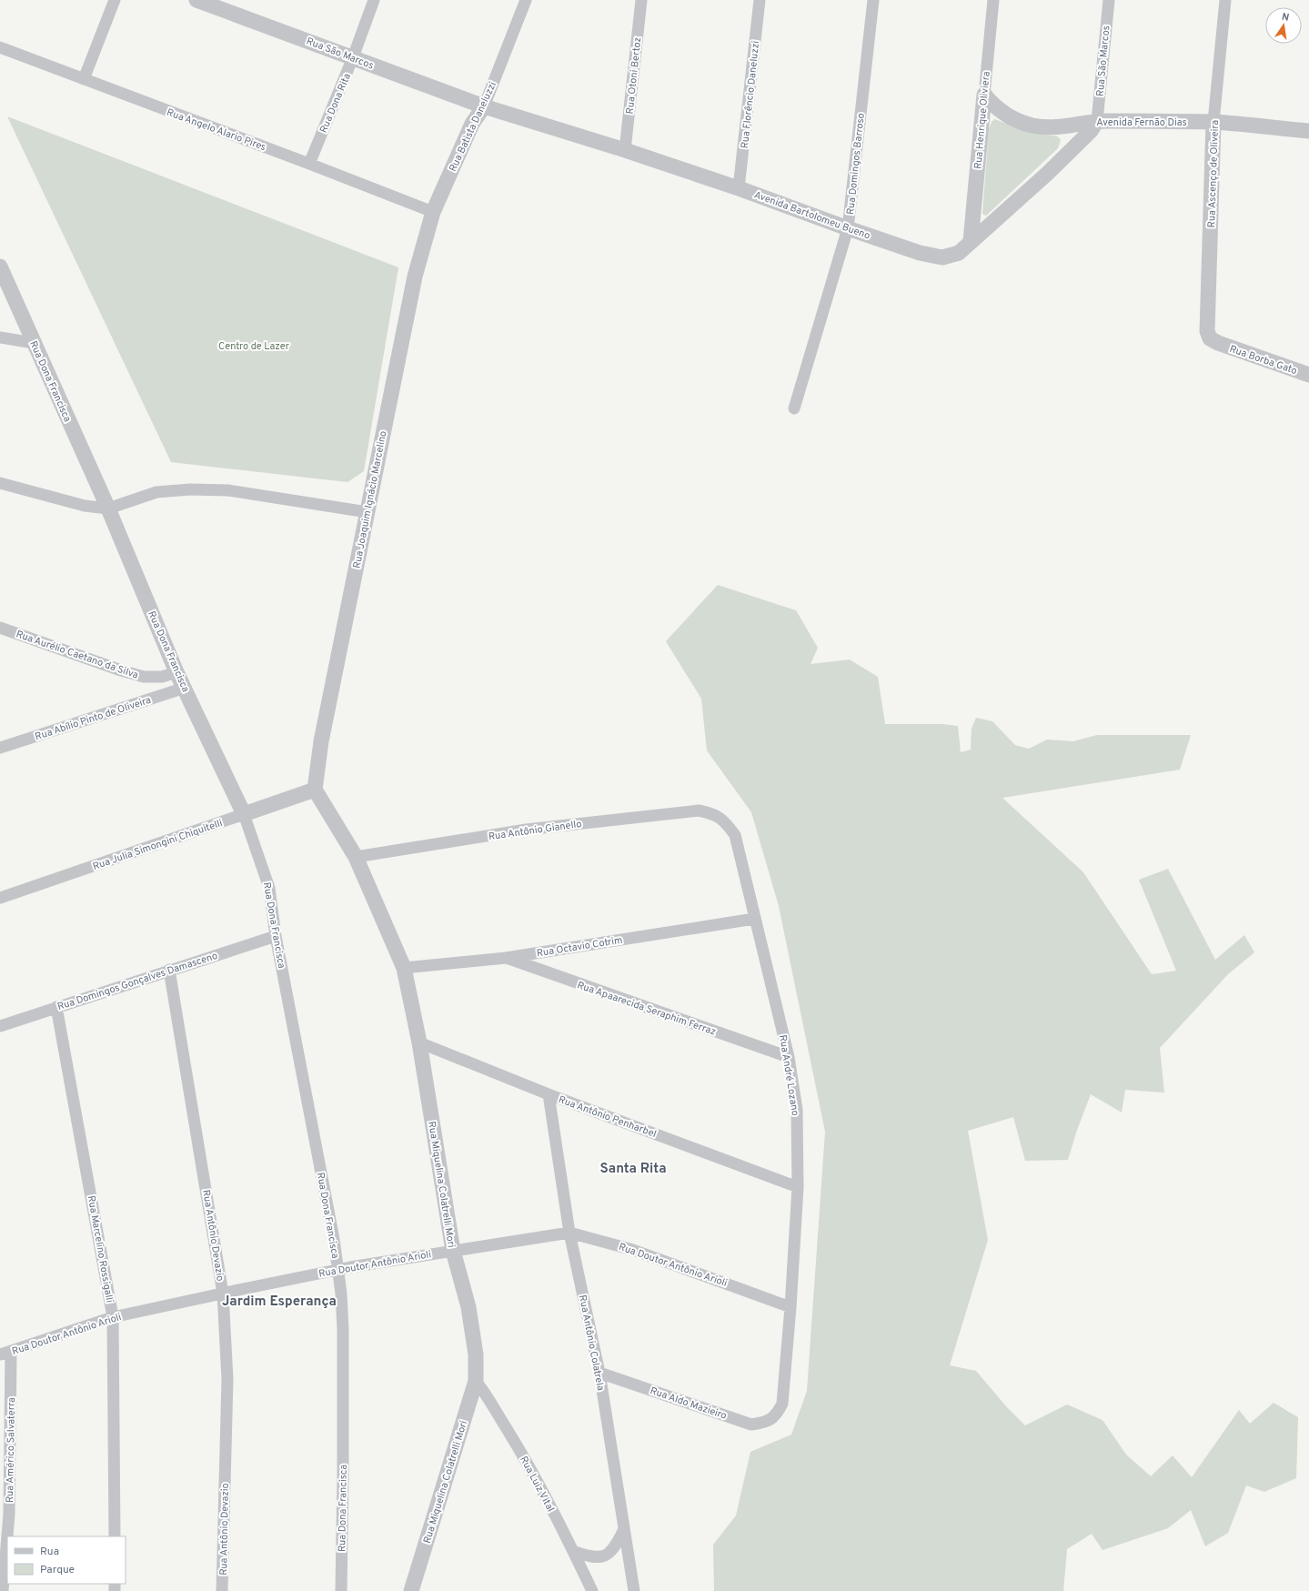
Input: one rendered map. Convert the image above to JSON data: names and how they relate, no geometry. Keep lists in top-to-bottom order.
{
  "streets": {
    "street": [
      "Rua São Marcos",
      "Rua Otoni Bertoz",
      "Rua Florêncio Daneluzzi",
      "Rua Dona Rita",
      "Rua Henrique Oliviera",
      "Avenida Fernão Dias",
      "Rua Batista Daneluzzi",
      "Rua Angelo Alario Pires",
      "Rua Domingos Barroso",
      "Rua Ascenço de Oliveira",
      "Avenida Bartolomeu Bueno",
      "Rua Borba Gato",
      "Rua Dona Francisca",
      "Rua Joaquim Ignácio Marcelino",
      "Rua Aurélio Caetano da Silva",
      "Rua Abílio Pinto de Oliveira",
      "Rua Antônio Gianello",
      "Rua Julia Simongini Chiquitelli",
      "Rua Octavio Cotrim",
      "Rua Domingos Gonçalves Damasceno",
      "Rua Apaarecida Seraphim Ferraz",
      "Rua André Lozano",
      "Rua Antônio Penharbel",
      "Rua Miquelina Colatrelli Mori",
      "Rua Antônio Devazio",
      "Rua Marcelino Rossigalli",
      "Rua Doutor Antônio Arioli",
      "Rua Antônio Colatrela",
      "Rua Aldo Mazieiro",
      "Rua Américo Salvaterra",
      "Rua Luiz Vital"
    ]
  },
  "crossings": [
    ["Rua São Marcos", "Rua Dona Rita"],
    ["Rua São Marcos", "Avenida Fernão Dias"],
    ["Rua São Marcos", "Rua Batista Daneluzzi"],
    ["Rua São Marcos", "Avenida Bartolomeu Bueno"],
    ["Rua Otoni Bertoz", "Avenida Bartolomeu Bueno"],
    ["Rua Florêncio Daneluzzi", "Avenida Bartolomeu Bueno"],
    ["Rua Dona Rita", "Rua Angelo Alario Pires"],
    ["Rua Henrique Oliviera", "Avenida Fernão Dias"],
    ["Rua Henrique Oliviera", "Avenida Bartolomeu Bueno"],
    ["Avenida Fernão Dias", "Rua Ascenço de Oliveira"],
    ["Avenida Fernão Dias", "Avenida Bartolomeu Bueno"],
    ["Rua Batista Daneluzzi", "Rua Angelo Alario Pires"],
    ["Rua Batista Daneluzzi", "Avenida Bartolomeu Bueno"],
    ["Rua Batista Daneluzzi", "Rua Joaquim Ignácio Marcelino"],
    ["Rua Angelo Alario Pires", "Rua Joaquim Ignácio Marcelino"],
    ["Rua Domingos Barroso", "Avenida Bartolomeu Bueno"],
    ["Rua Ascenço de Oliveira", "Rua Borba Gato"],
    ["Rua Dona Francisca", "Rua Aurélio Caetano da Silva"],
    ["Rua Dona Francisca", "Rua Abílio Pinto de Oliveira"],
    ["Rua Dona Francisca", "Rua Julia Simongini Chiquitelli"],
    ["Rua Dona Francisca", "Rua Domingos Gonçalves Damasceno"],
    ["Rua Dona Francisca", "Rua Doutor Antônio Arioli"],
    ["Rua Joaquim Ignácio Marcelino", "Rua Julia Simongini Chiquitelli"],
    ["Rua Joaquim Ignácio Marcelino", "Rua Miquelina Colatrelli Mori"],
    ["Rua Antônio Gianello", "Rua André Lozano"],
    ["Rua Antônio Gianello", "Rua Miquelina Colatrelli Mori"],
    ["Rua Julia Simongini Chiquitelli", "Rua Miquelina Colatrelli Mori"],
    ["Rua Octavio Cotrim", "Rua Apaarecida Seraphim Ferraz"],
    ["Rua Octavio Cotrim", "Rua André Lozano"],
    ["Rua Octavio Cotrim", "Rua Miquelina Colatrelli Mori"],
    ["Rua Domingos Gonçalves Damasceno", "Rua Antônio Devazio"],
    ["Rua Domingos Gonçalves Damasceno", "Rua Marcelino Rossigalli"],
    ["Rua Apaarecida Seraphim Ferraz", "Rua André Lozano"],
    ["Rua André Lozano", "Rua Antônio Penharbel"],
    ["Rua André Lozano", "Rua Doutor Antônio Arioli"],
    ["Rua André Lozano", "Rua Aldo Mazieiro"],
    ["Rua Antônio Penharbel", "Rua Miquelina Colatrelli Mori"],
    ["Rua Antônio Penharbel", "Rua Antônio Colatrela"],
    ["Rua Miquelina Colatrelli Mori", "Rua Doutor Antônio Arioli"],
    ["Rua Miquelina Colatrelli Mori", "Rua Luiz Vital"],
    ["Rua Antônio Devazio", "Rua Doutor Antônio Arioli"],
    ["Rua Marcelino Rossigalli", "Rua Doutor Antônio Arioli"],
    ["Rua Doutor Antônio Arioli", "Rua Antônio Colatrela"],
    ["Rua Doutor Antônio Arioli", "Rua Américo Salvaterra"],
    ["Rua Antônio Colatrela", "Rua Aldo Mazieiro"]
  ],
  "districts": ["Santa Rita", "Jardim Esperança"],
  "parks": ["Centro de Lazer"],
  "legend": ["Rua", "Parque"],
  "north": "top"
}
